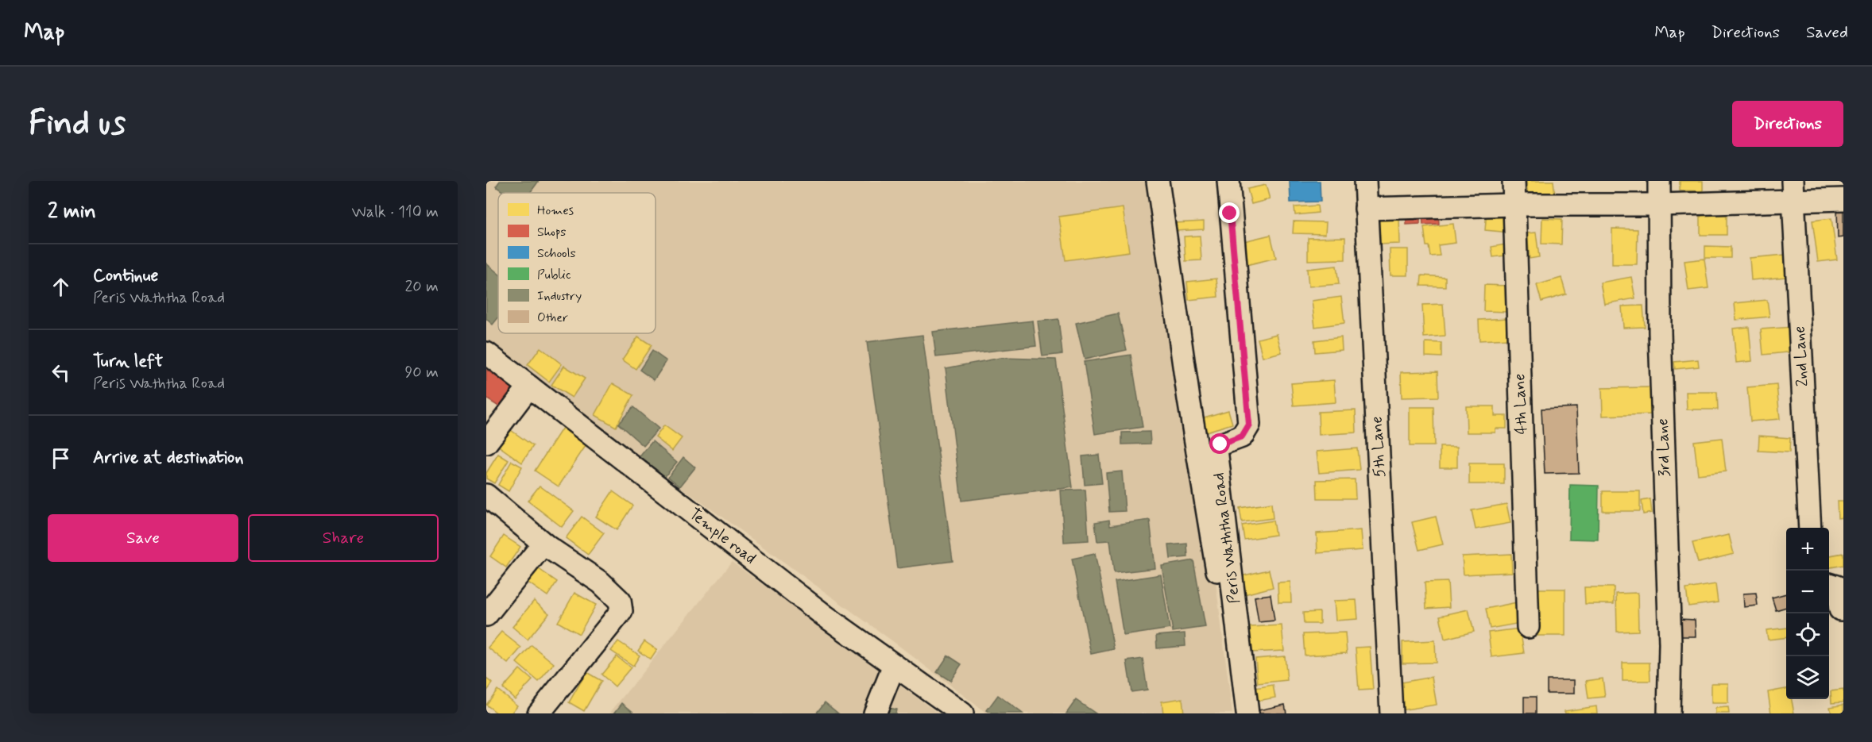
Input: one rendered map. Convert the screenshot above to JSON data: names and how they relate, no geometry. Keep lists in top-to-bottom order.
{
  "streets": {
    "street": [
      "2nd Lane",
      "4th Lane",
      "5th Lane",
      "3rd Lane",
      "Temple road",
      "Peris Waththa Road"
    ]
  },
  "legend": [
    "Homes",
    "Shops",
    "Schools",
    "Public",
    "Industry",
    "Other"
  ],
  "page": {
    "header": "Map",
    "nav": ["Map", "Directions", "Saved"],
    "buttons": [
      "Directions",
      ["Save", "Share"]
    ],
    "title": "Find us",
    "heading": ["2 min", "Walk · 110 m"],
    "list": [
      ["Continue", "Peris Waththa Road", "20 m"],
      ["Turn left", "Peris Waththa Road", "90 m"],
      "Arrive at destination"
    ],
    "map_buttons": ["+", "−"]
  }
}
